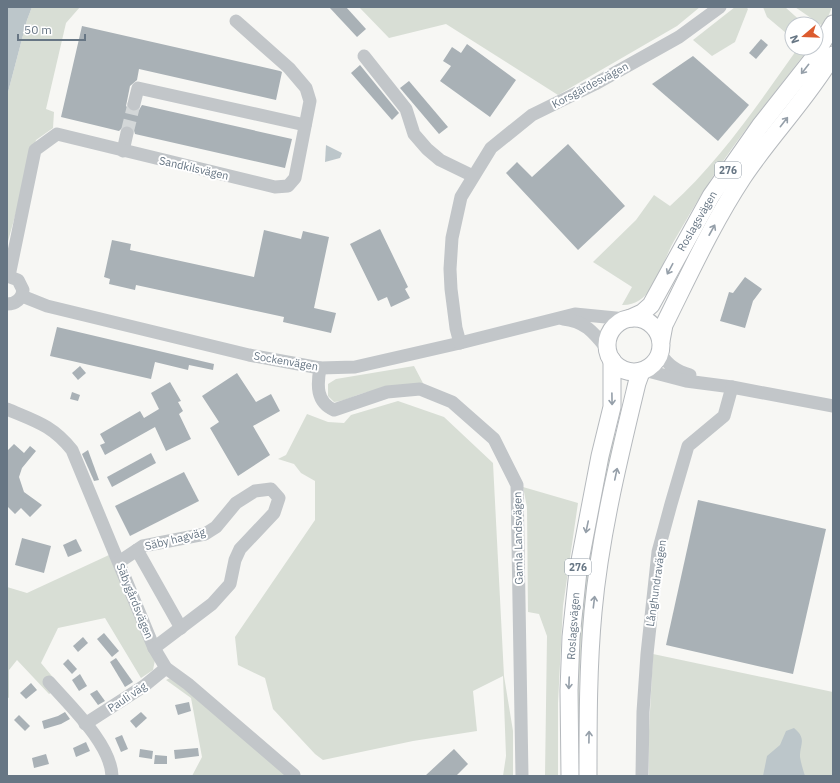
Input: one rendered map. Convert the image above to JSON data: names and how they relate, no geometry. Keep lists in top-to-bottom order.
{
  "streets": {
    "main road": ["276", "Roslagsvägen"],
    "street": [
      "Korsgärdesvägen",
      "Sandkilsvägen",
      "Sockenvägen",
      "Gamla Landsvägen",
      "Säby hagväg",
      "Långhundravägen",
      "Säbygårdsvägen",
      "Pauli väg"
    ]
  },
  "crossings": [
    ["Korsgärdesvägen", "Sockenvägen"],
    ["Roslagsvägen", "Sockenvägen"],
    ["Sockenvägen", "Gamla Landsvägen"],
    ["Säby hagväg", "Säbygårdsvägen"],
    ["Säbygårdsvägen", "Pauli väg"]
  ],
  "scale_bar": "50 m",
  "north": "left"
}
